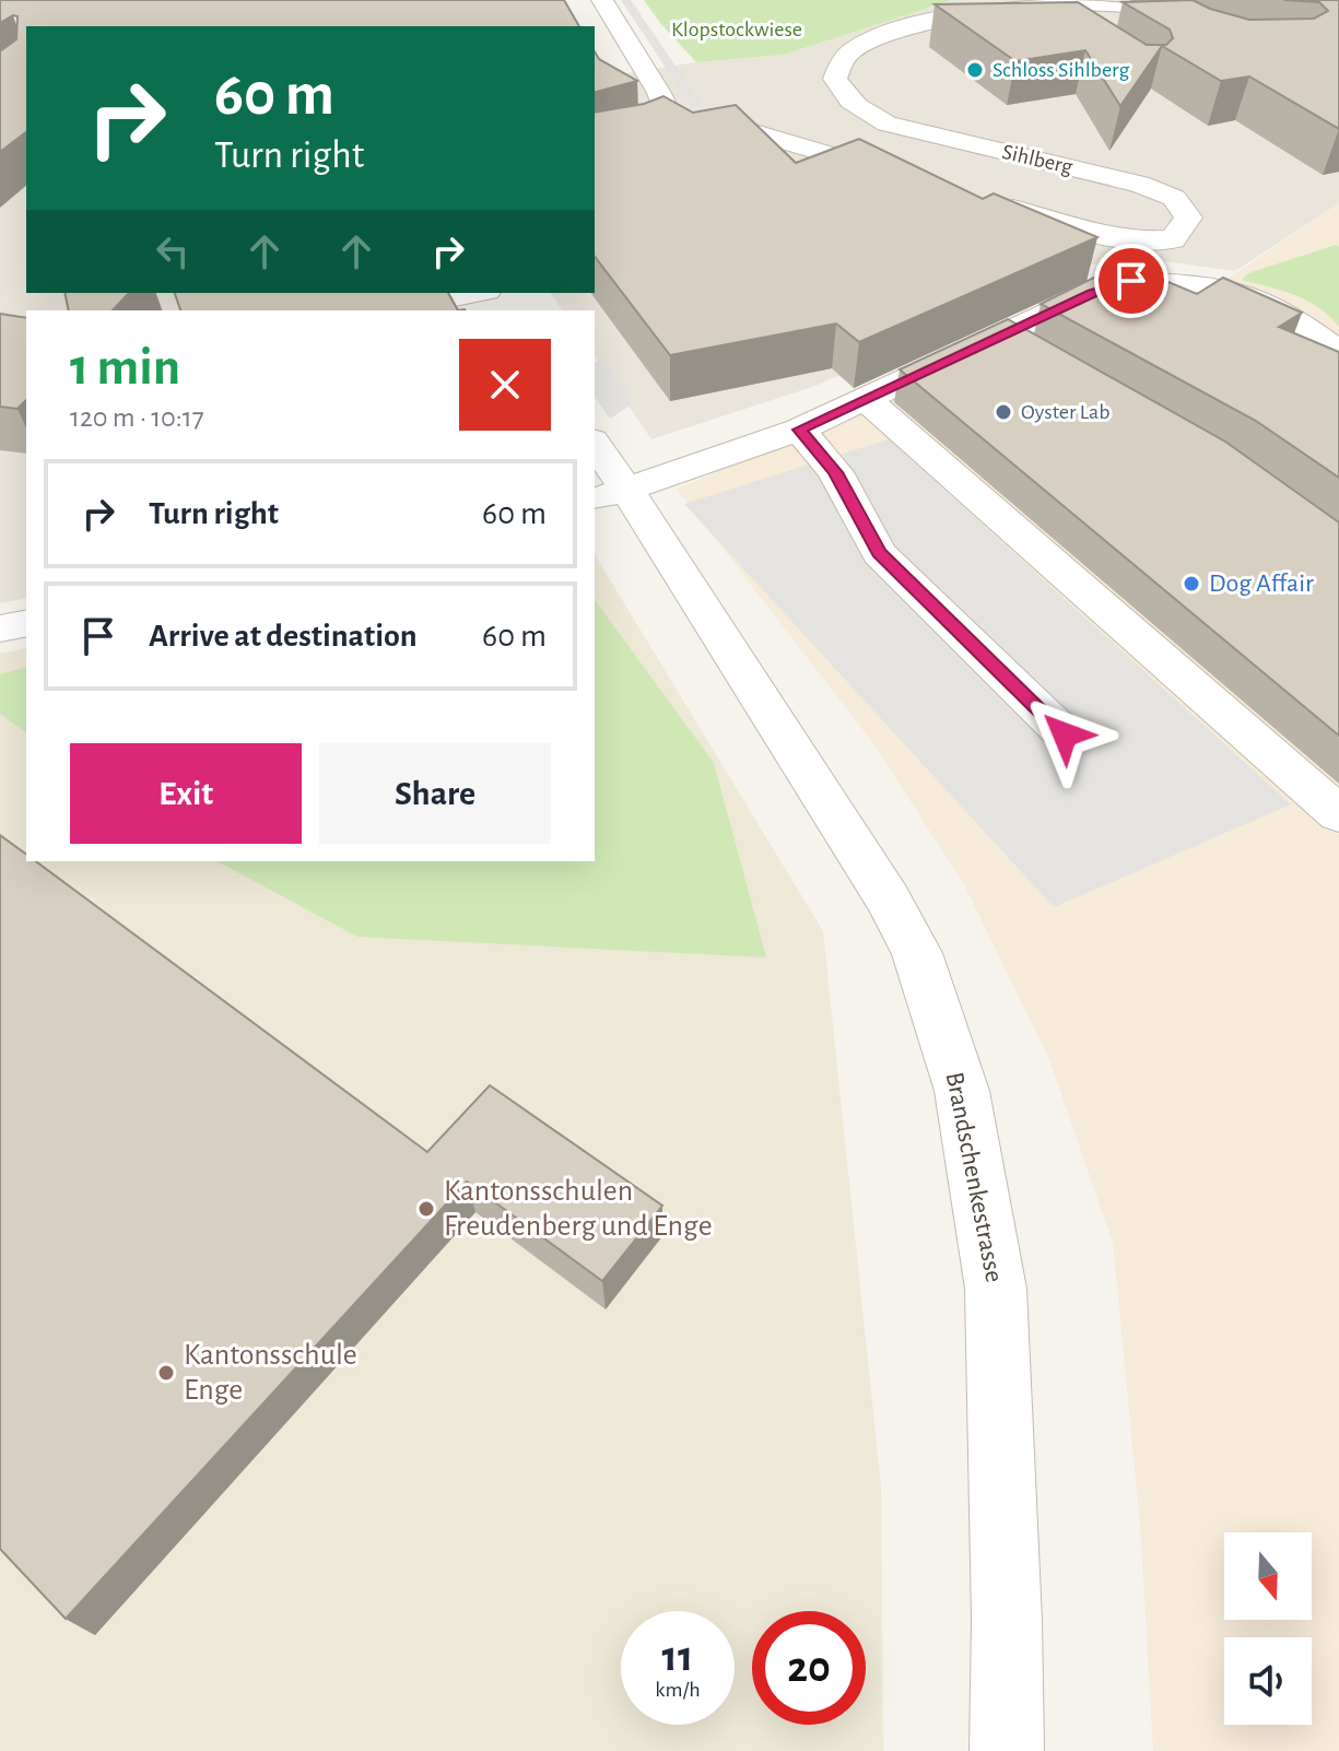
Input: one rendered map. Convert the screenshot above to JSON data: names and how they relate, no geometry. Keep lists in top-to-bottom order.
{
  "streets": {
    "street": ["Sihlberg", "Brandschenkestrasse"]
  },
  "parks": ["Klopstockwiese"],
  "places": [
    "Schloss Sihlberg",
    "Oyster Lab",
    "Dog Affair",
    "Kantonsschulen Freudenberg und Enge",
    "Kantonsschule Enge"
  ],
  "north": "bottom",
  "page": {
    "turn": ["60 m", "Turn right"],
    "heading": ["1 min", "120 m · 10:17"],
    "list": [
      {
        "name": "Turn right",
        "value": "60 m"
      },
      {
        "name": "Arrive at destination",
        "value": "60 m"
      }
    ],
    "buttons": ["Exit", "Share"],
    "speed": "11 km/h",
    "limit": "20"
  }
}
